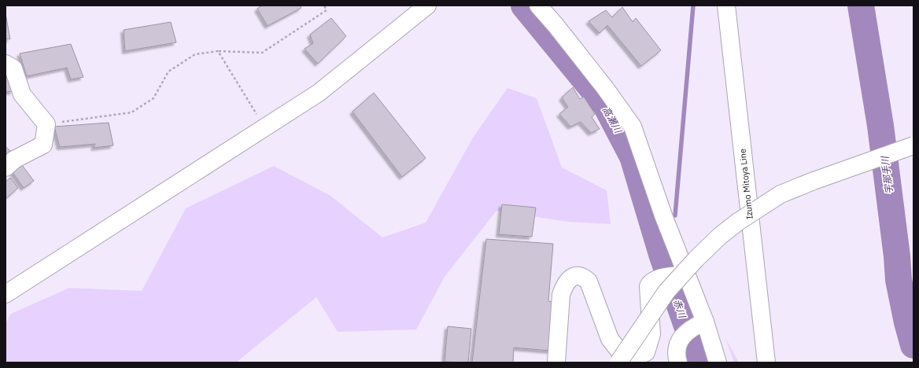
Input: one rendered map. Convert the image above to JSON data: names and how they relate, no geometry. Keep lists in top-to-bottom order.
{
  "streets": {
    "street": ["Izumo Mitoya Line"]
  },
  "water": ["高瀬川", "宇那手川", "赤川"]
}
